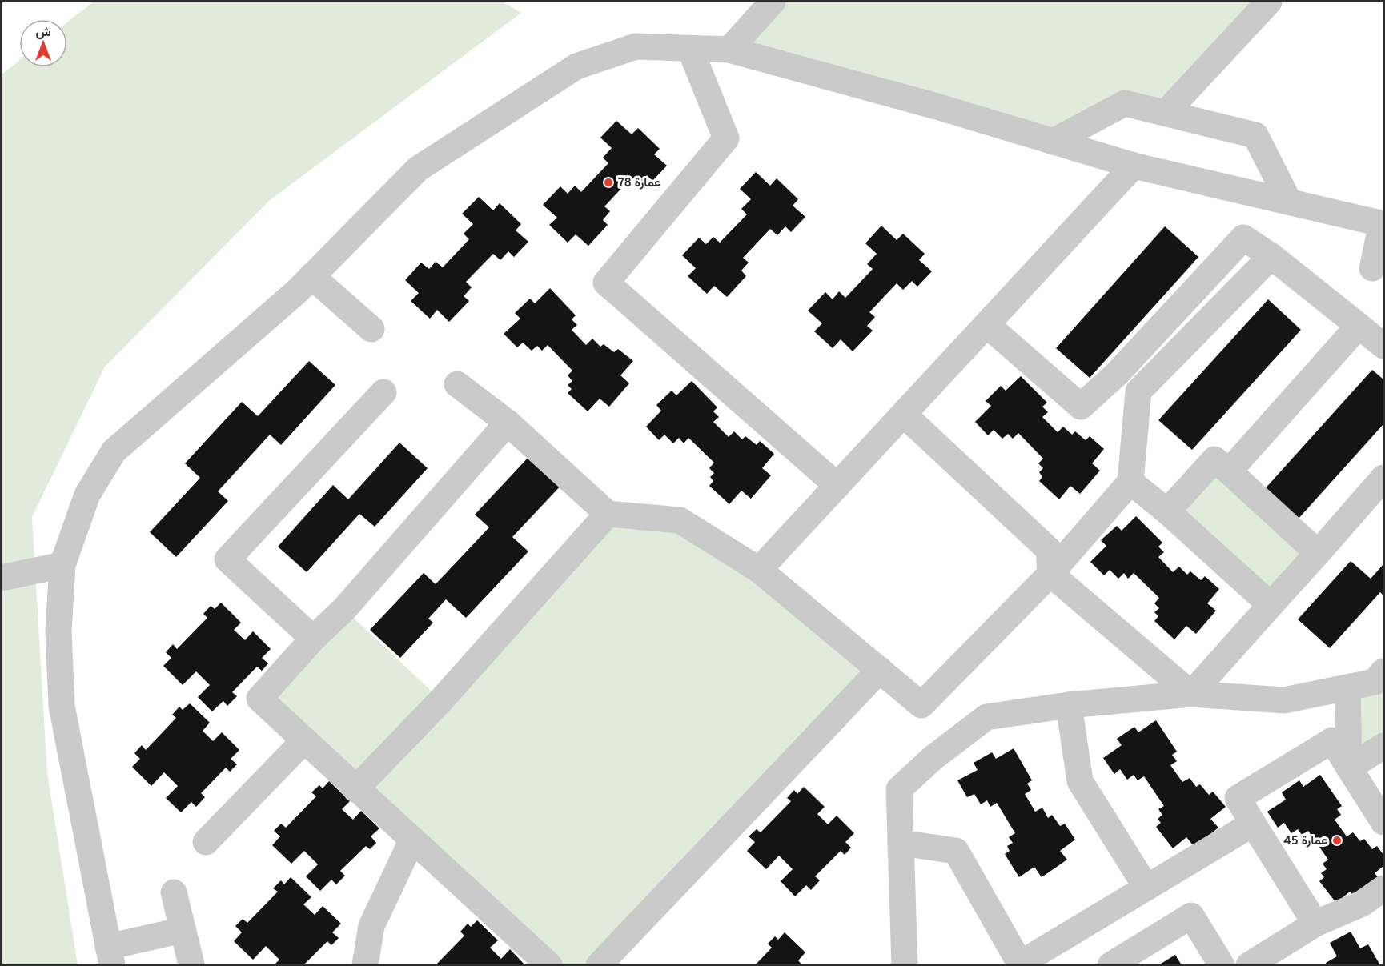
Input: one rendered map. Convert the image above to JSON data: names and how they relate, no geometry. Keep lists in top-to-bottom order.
{
  "places": ["عمارة 78", "عمارة 45"],
  "north": "top"
}
